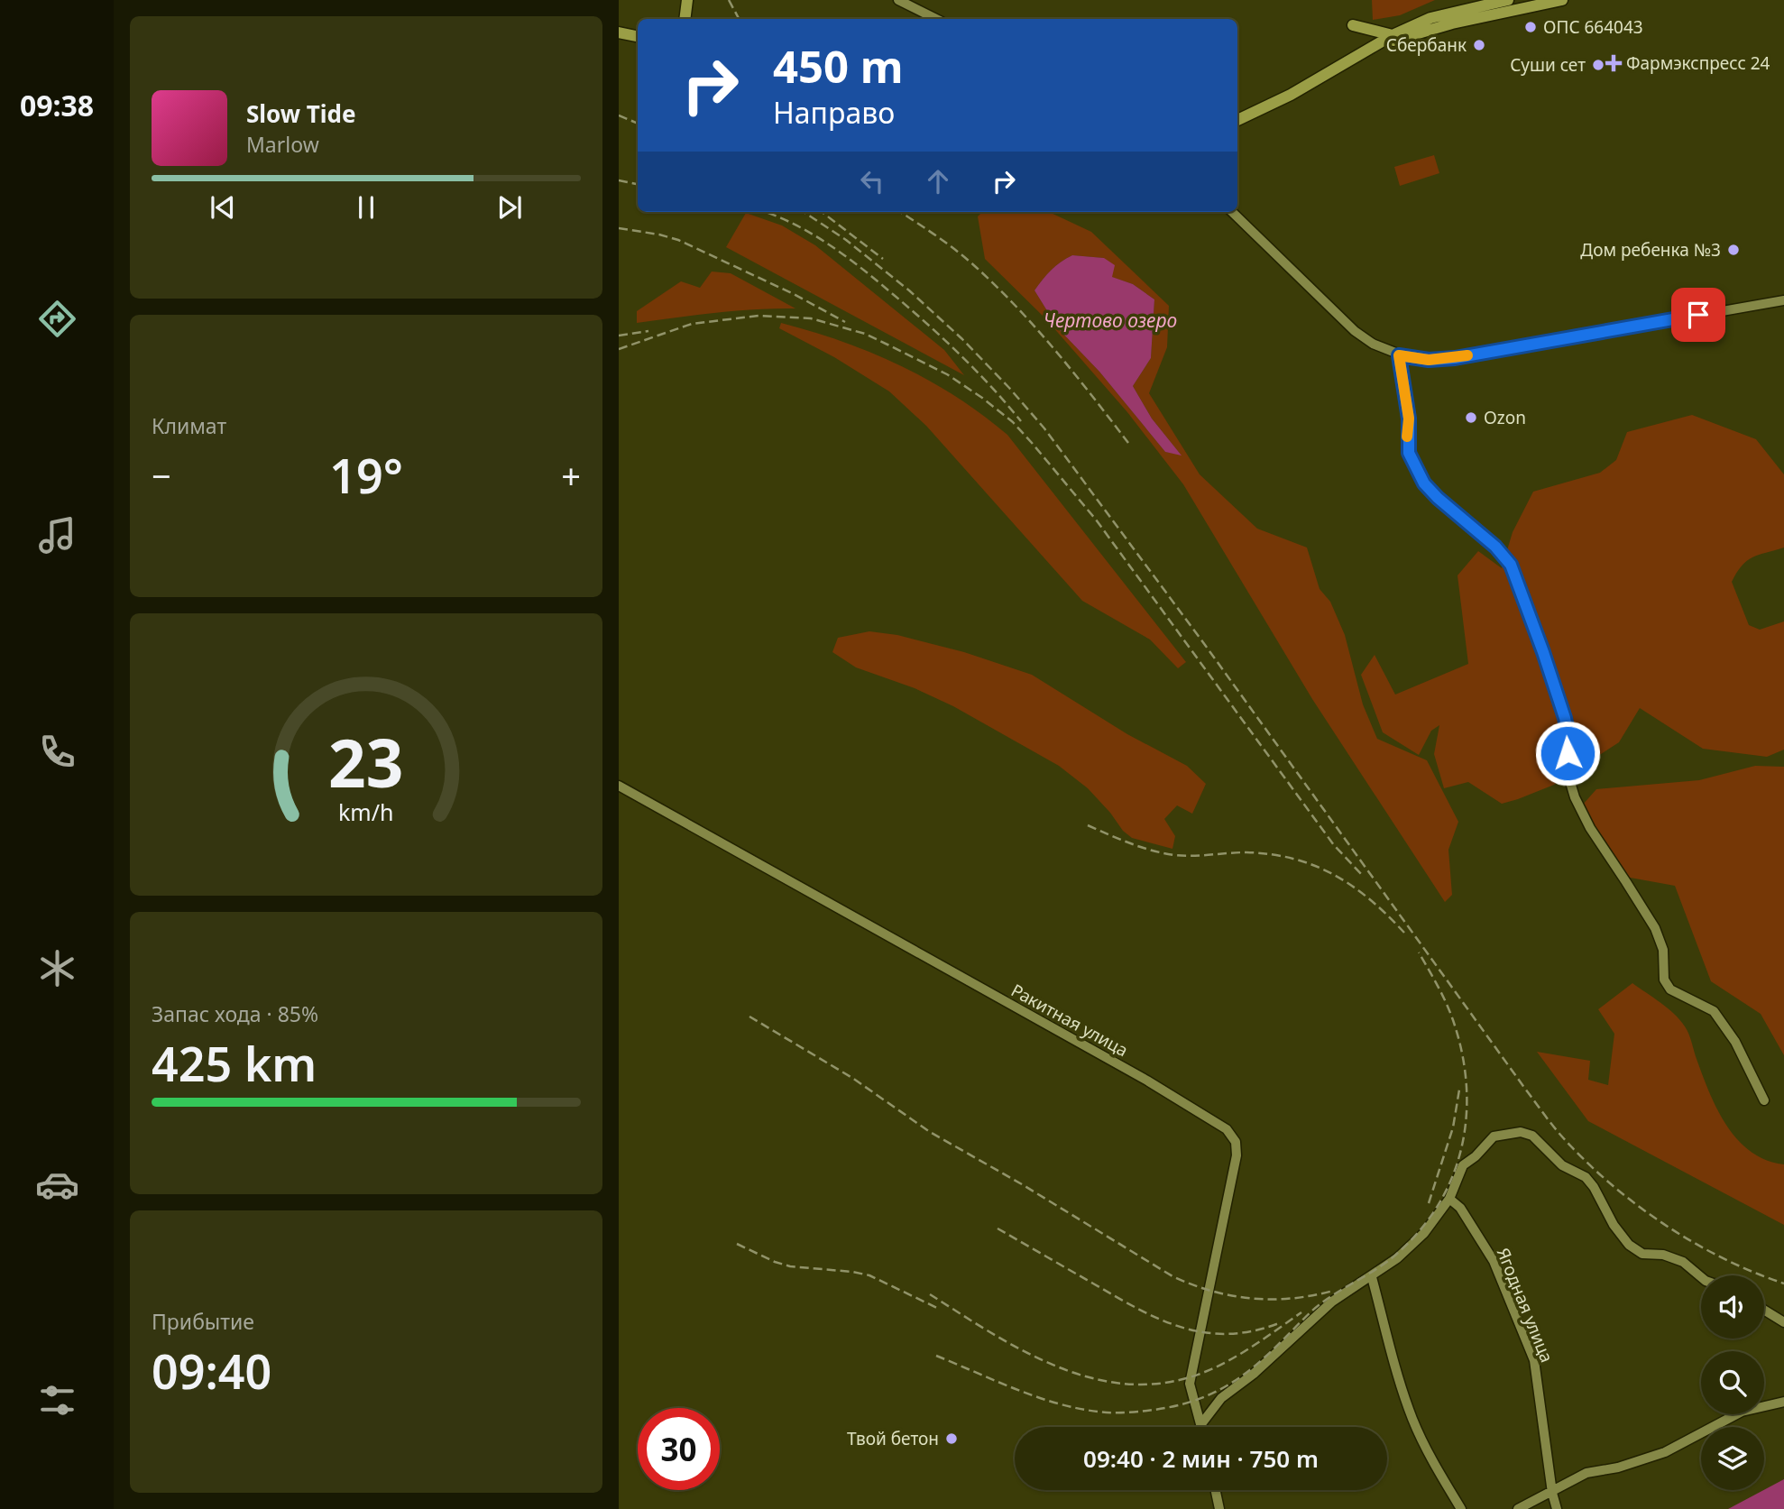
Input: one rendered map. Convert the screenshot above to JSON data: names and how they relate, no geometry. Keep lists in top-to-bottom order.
{
  "streets": {
    "street": ["Ракитная улица", "Ягодная улица"]
  },
  "water": ["Чертово озеро"],
  "places": {
    "other": [
      "ОПС 664043",
      "Сбербанк",
      "Суши сет",
      "Дом ребенка №3",
      "Ozon",
      "Твой бетон"
    ],
    "health": ["Фармэкспресс 24"]
  },
  "page": {
    "tabs": "09:38",
    "turn": ["450 m", "Направо"],
    "song": ["Slow Tide", "Marlow"],
    "tile": [
      "Климат",
      ["Запас хода · 85%", "425 km"],
      ["Прибытие", "09:40"]
    ],
    "heat": ["−", "19°", "+"],
    "limit": "30",
    "trip": "09:40 · 2 мин · 750 m",
    "gauge": ["23", "km/h"]
  }
}
